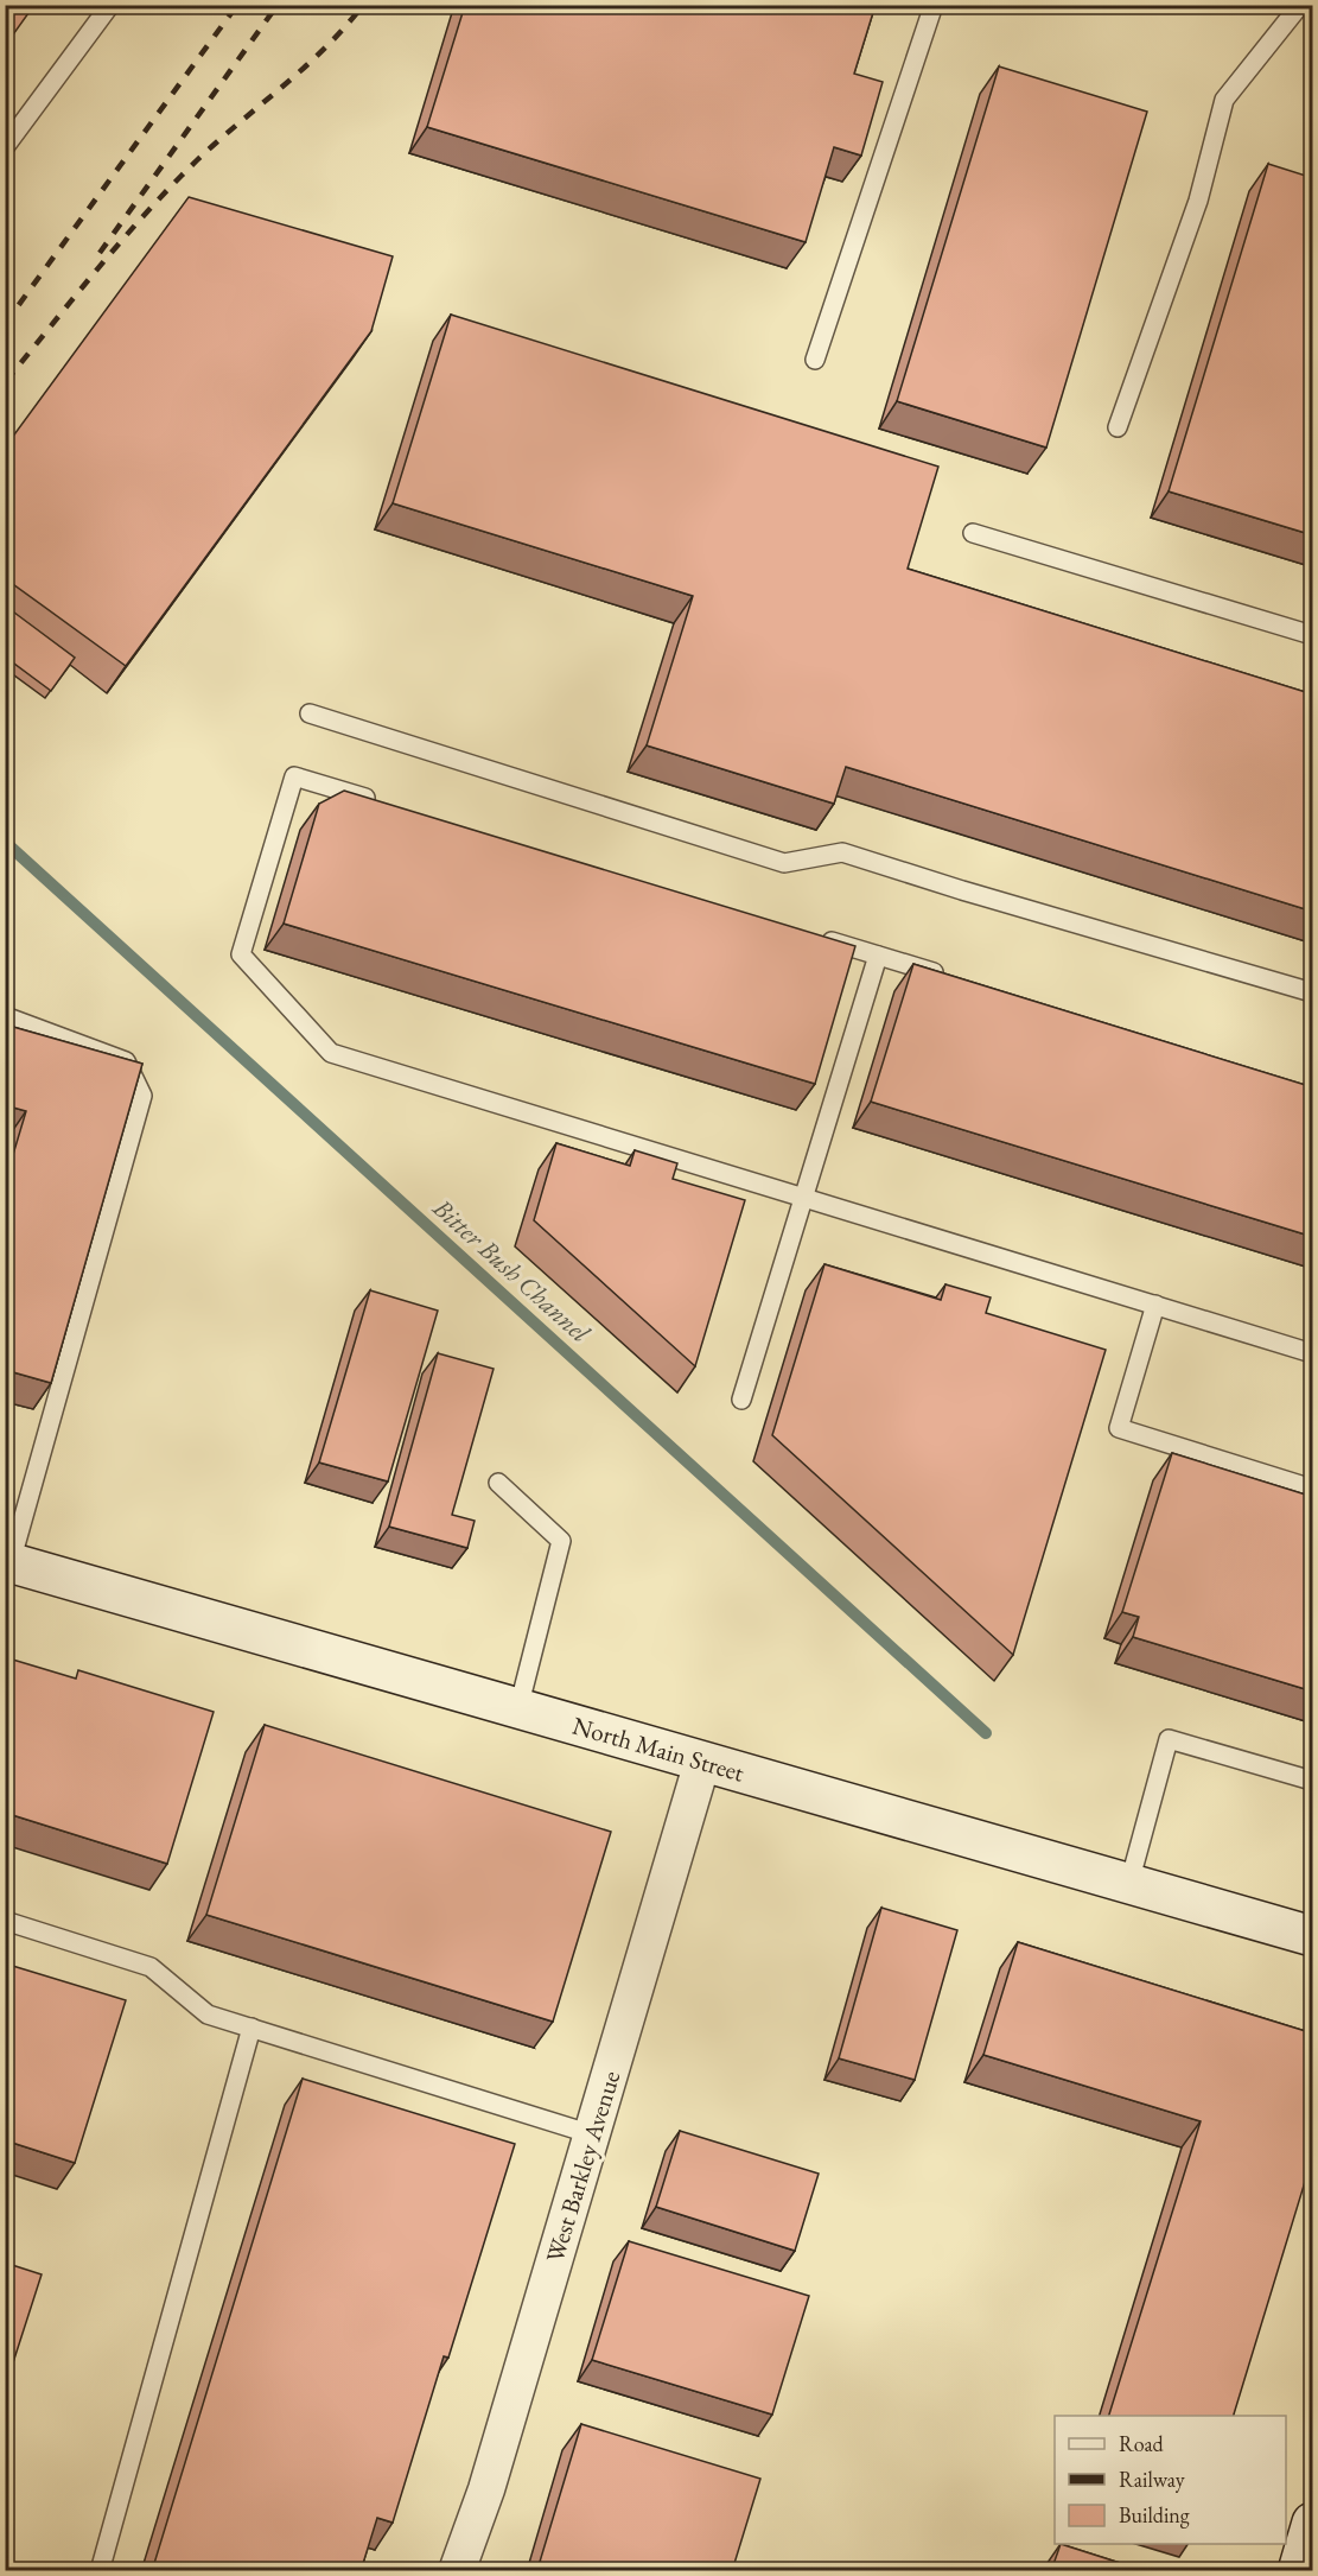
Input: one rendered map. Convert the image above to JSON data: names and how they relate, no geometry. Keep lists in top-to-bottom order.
{
  "streets": {
    "main road": ["North Main Street"],
    "street": ["West Barkley Avenue"]
  },
  "crossings": [
    ["North Main Street", "West Barkley Avenue"]
  ],
  "water": ["Bitter Bush Channel"],
  "legend": ["Road", "Railway", "Building"]
}
